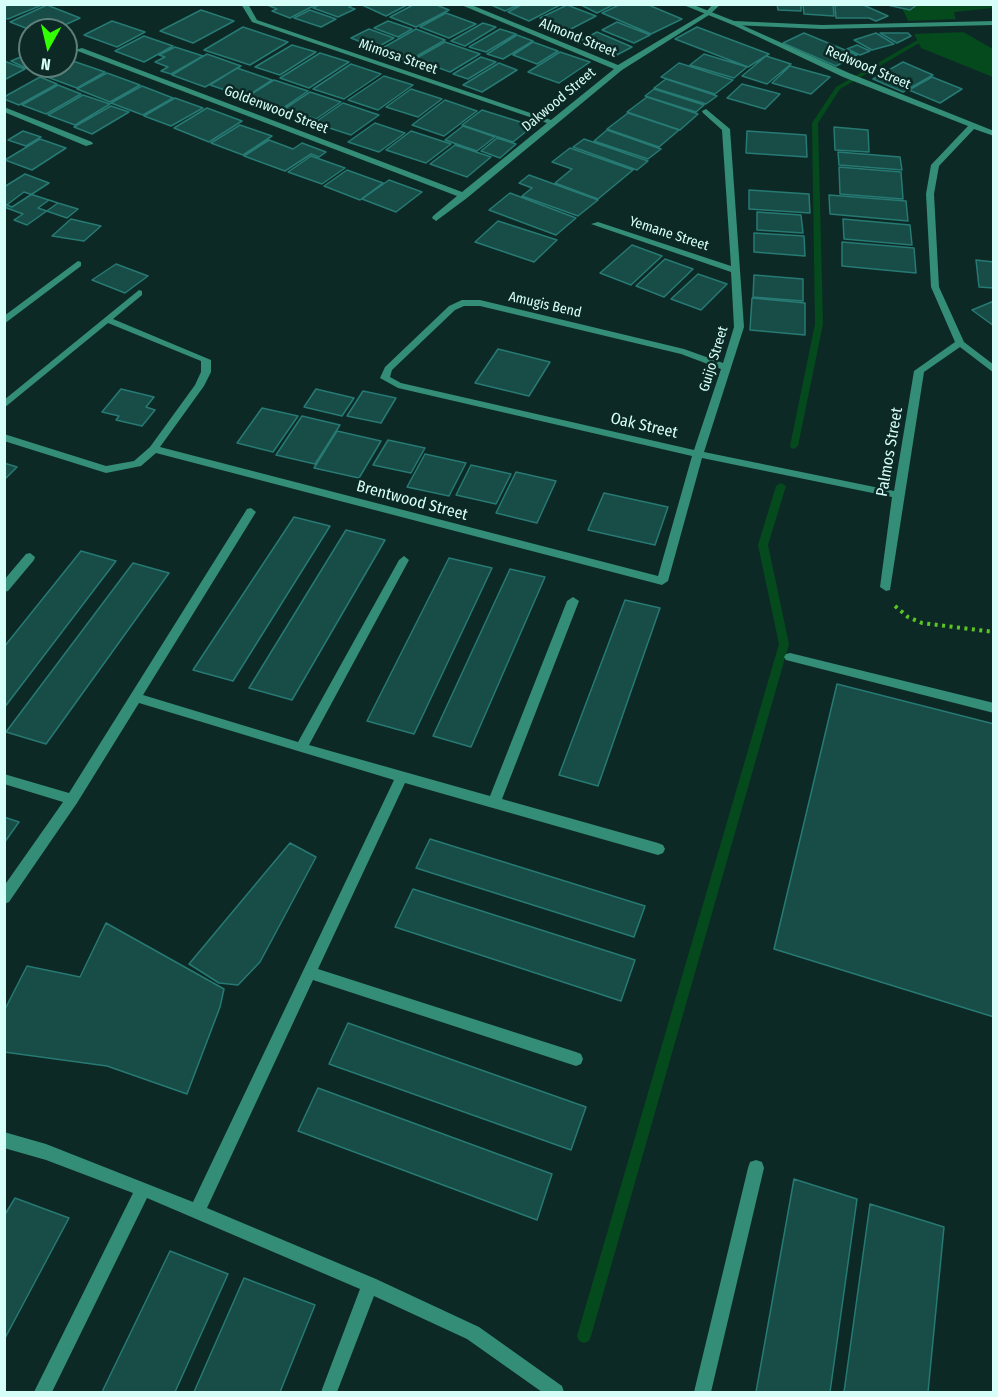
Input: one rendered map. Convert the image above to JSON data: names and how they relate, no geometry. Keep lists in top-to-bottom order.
{
  "streets": {
    "street": [
      "Almond Street",
      "Mimosa Street",
      "Redwood Street",
      "Dakwood Street",
      "Goldenwood Street",
      "Yemane Street",
      "Amugis Bend",
      "Guijo Street",
      "Oak Street",
      "Palmos Street",
      "Brentwood Street"
    ]
  },
  "crossings": [
    ["Almond Street", "Dakwood Street"],
    ["Mimosa Street", "Dakwood Street"],
    ["Dakwood Street", "Goldenwood Street"],
    ["Yemane Street", "Guijo Street"],
    ["Amugis Bend", "Guijo Street"],
    ["Amugis Bend", "Oak Street"],
    ["Guijo Street", "Oak Street"],
    ["Guijo Street", "Brentwood Street"],
    ["Oak Street", "Palmos Street"]
  ],
  "north": "bottom"
}
